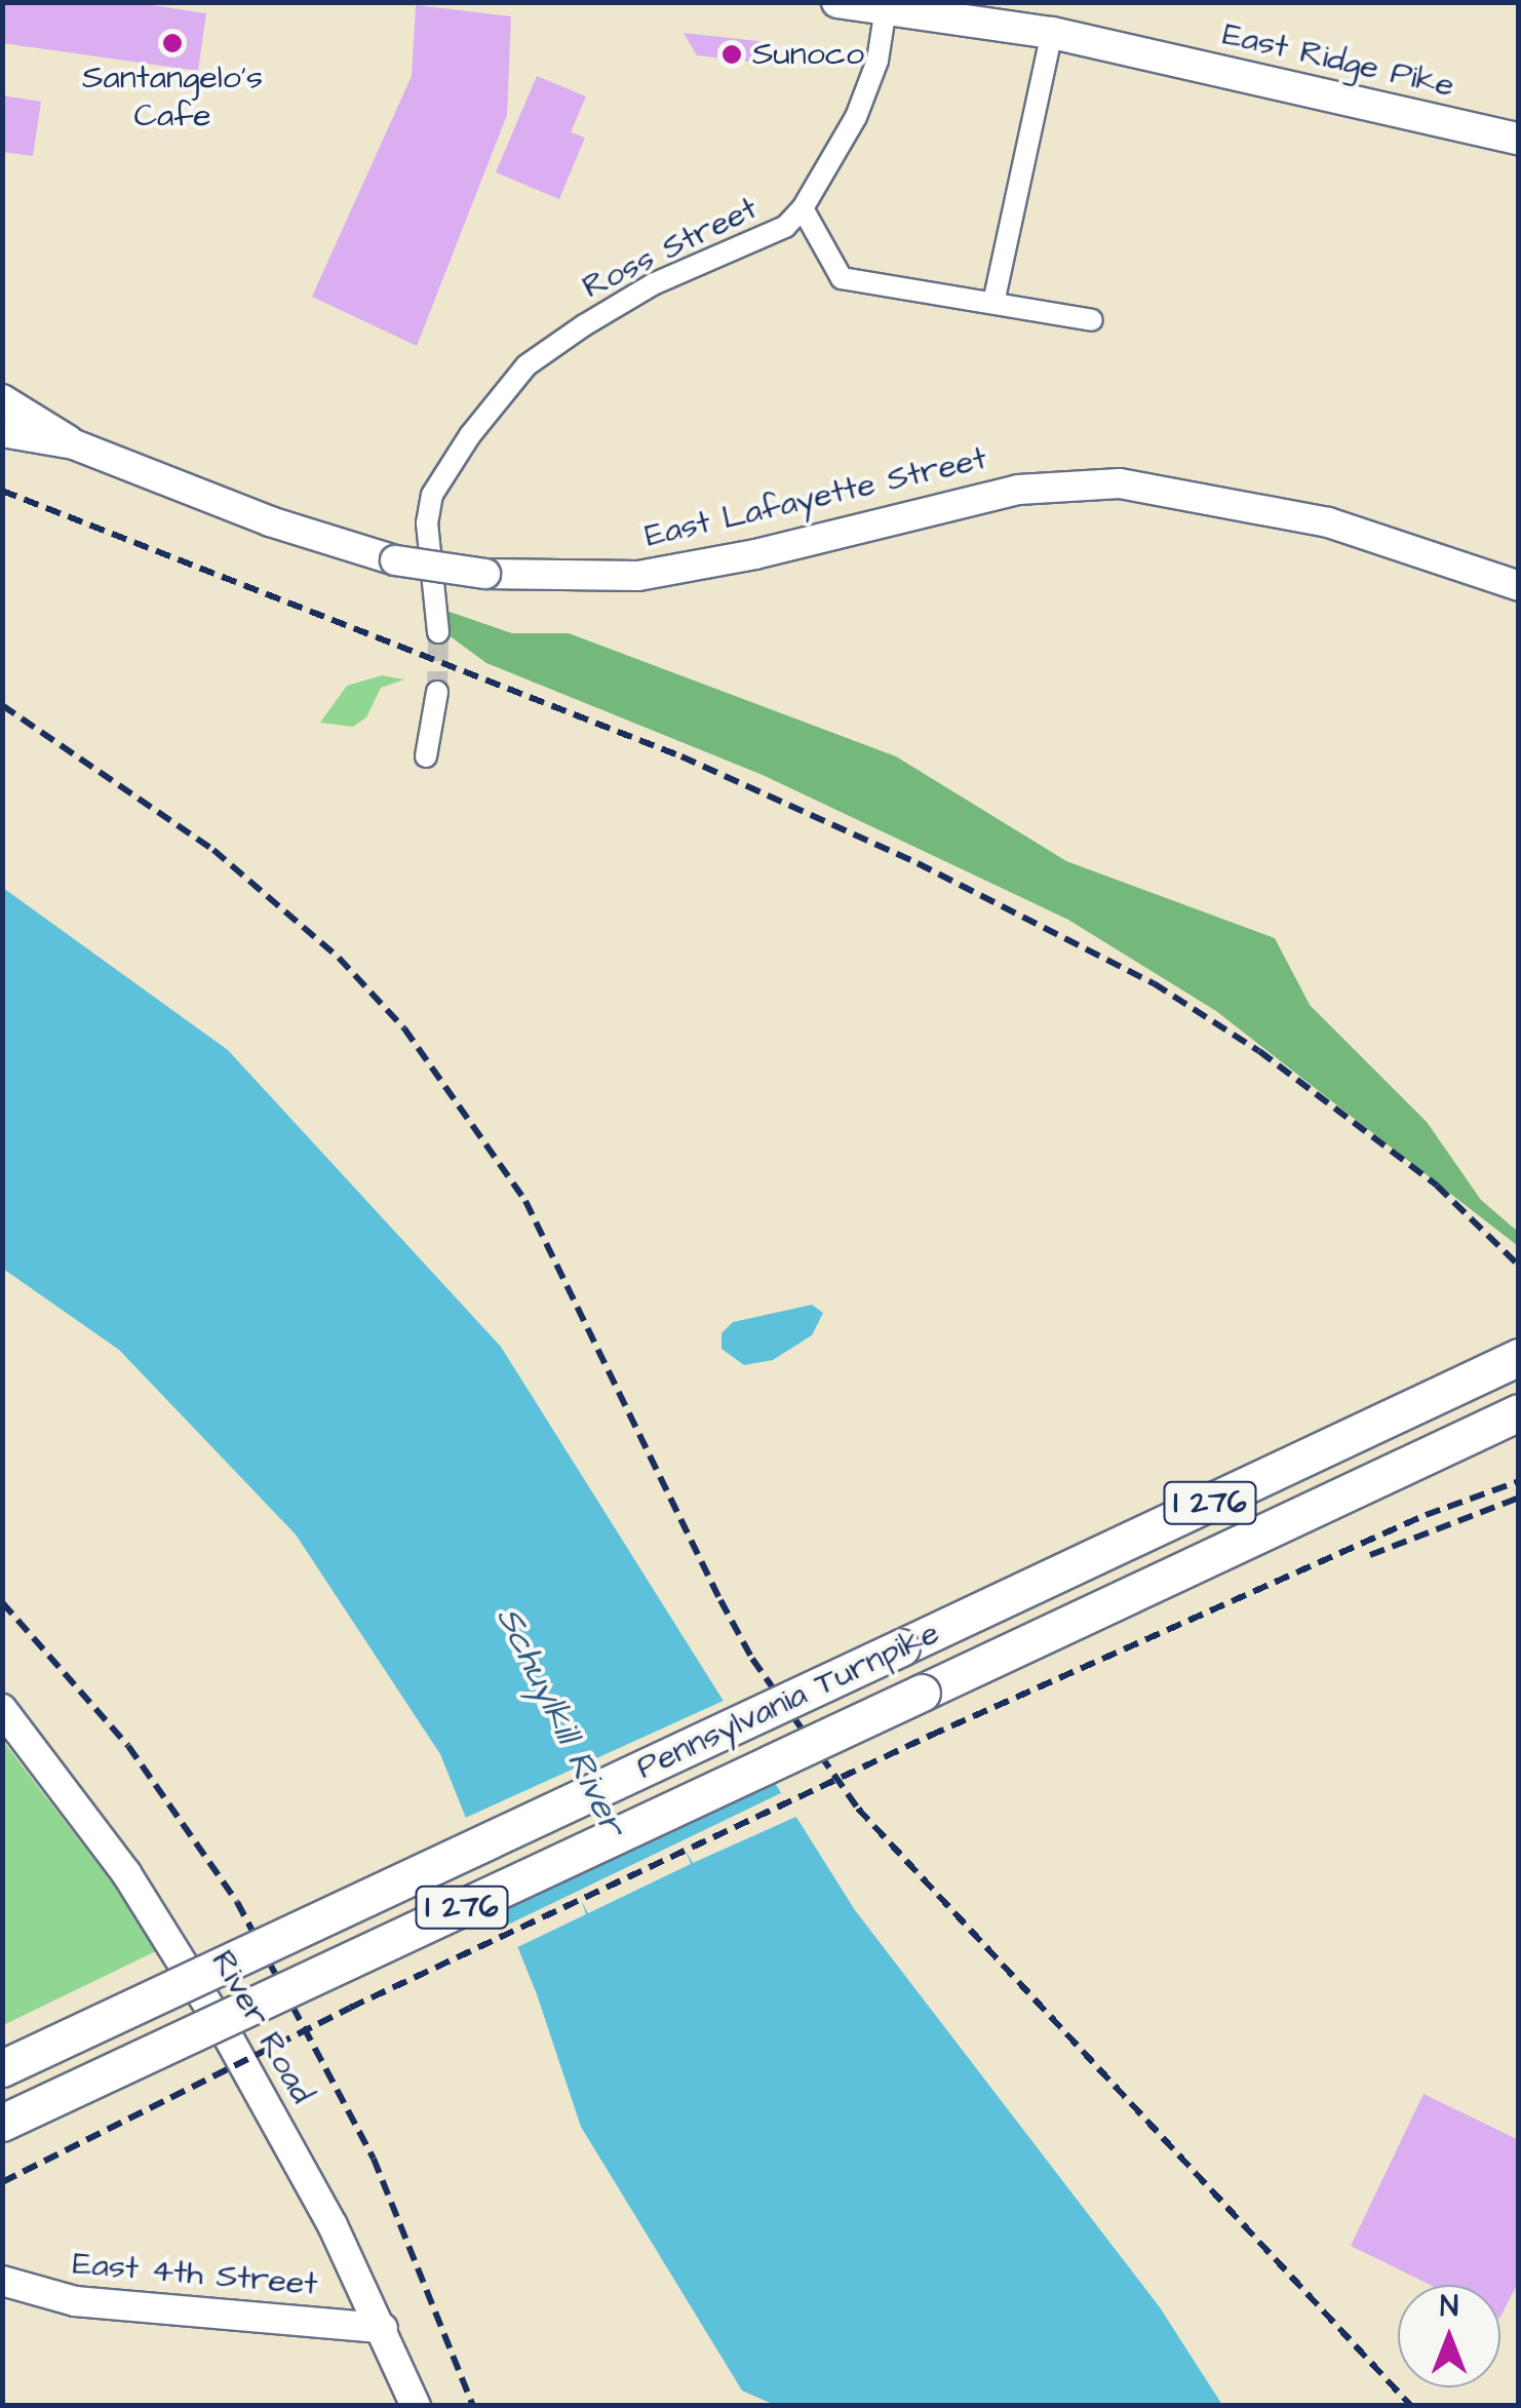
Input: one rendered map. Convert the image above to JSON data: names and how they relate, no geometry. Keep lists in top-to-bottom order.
{
  "streets": {
    "highway": ["I 276", "Pennsylvania Turnpike"],
    "main road": ["East Ridge Pike"],
    "street": [
      "Ross Street",
      "East Lafayette Street",
      "River Road",
      "East 4th Street"
    ]
  },
  "crossings": [
    ["East Ridge Pike", "Ross Street"],
    ["River Road", "East 4th Street"]
  ],
  "water": ["Schuylkill River"],
  "places": ["Santangelo's Cafe", "Sunoco"],
  "north": "top"
}
